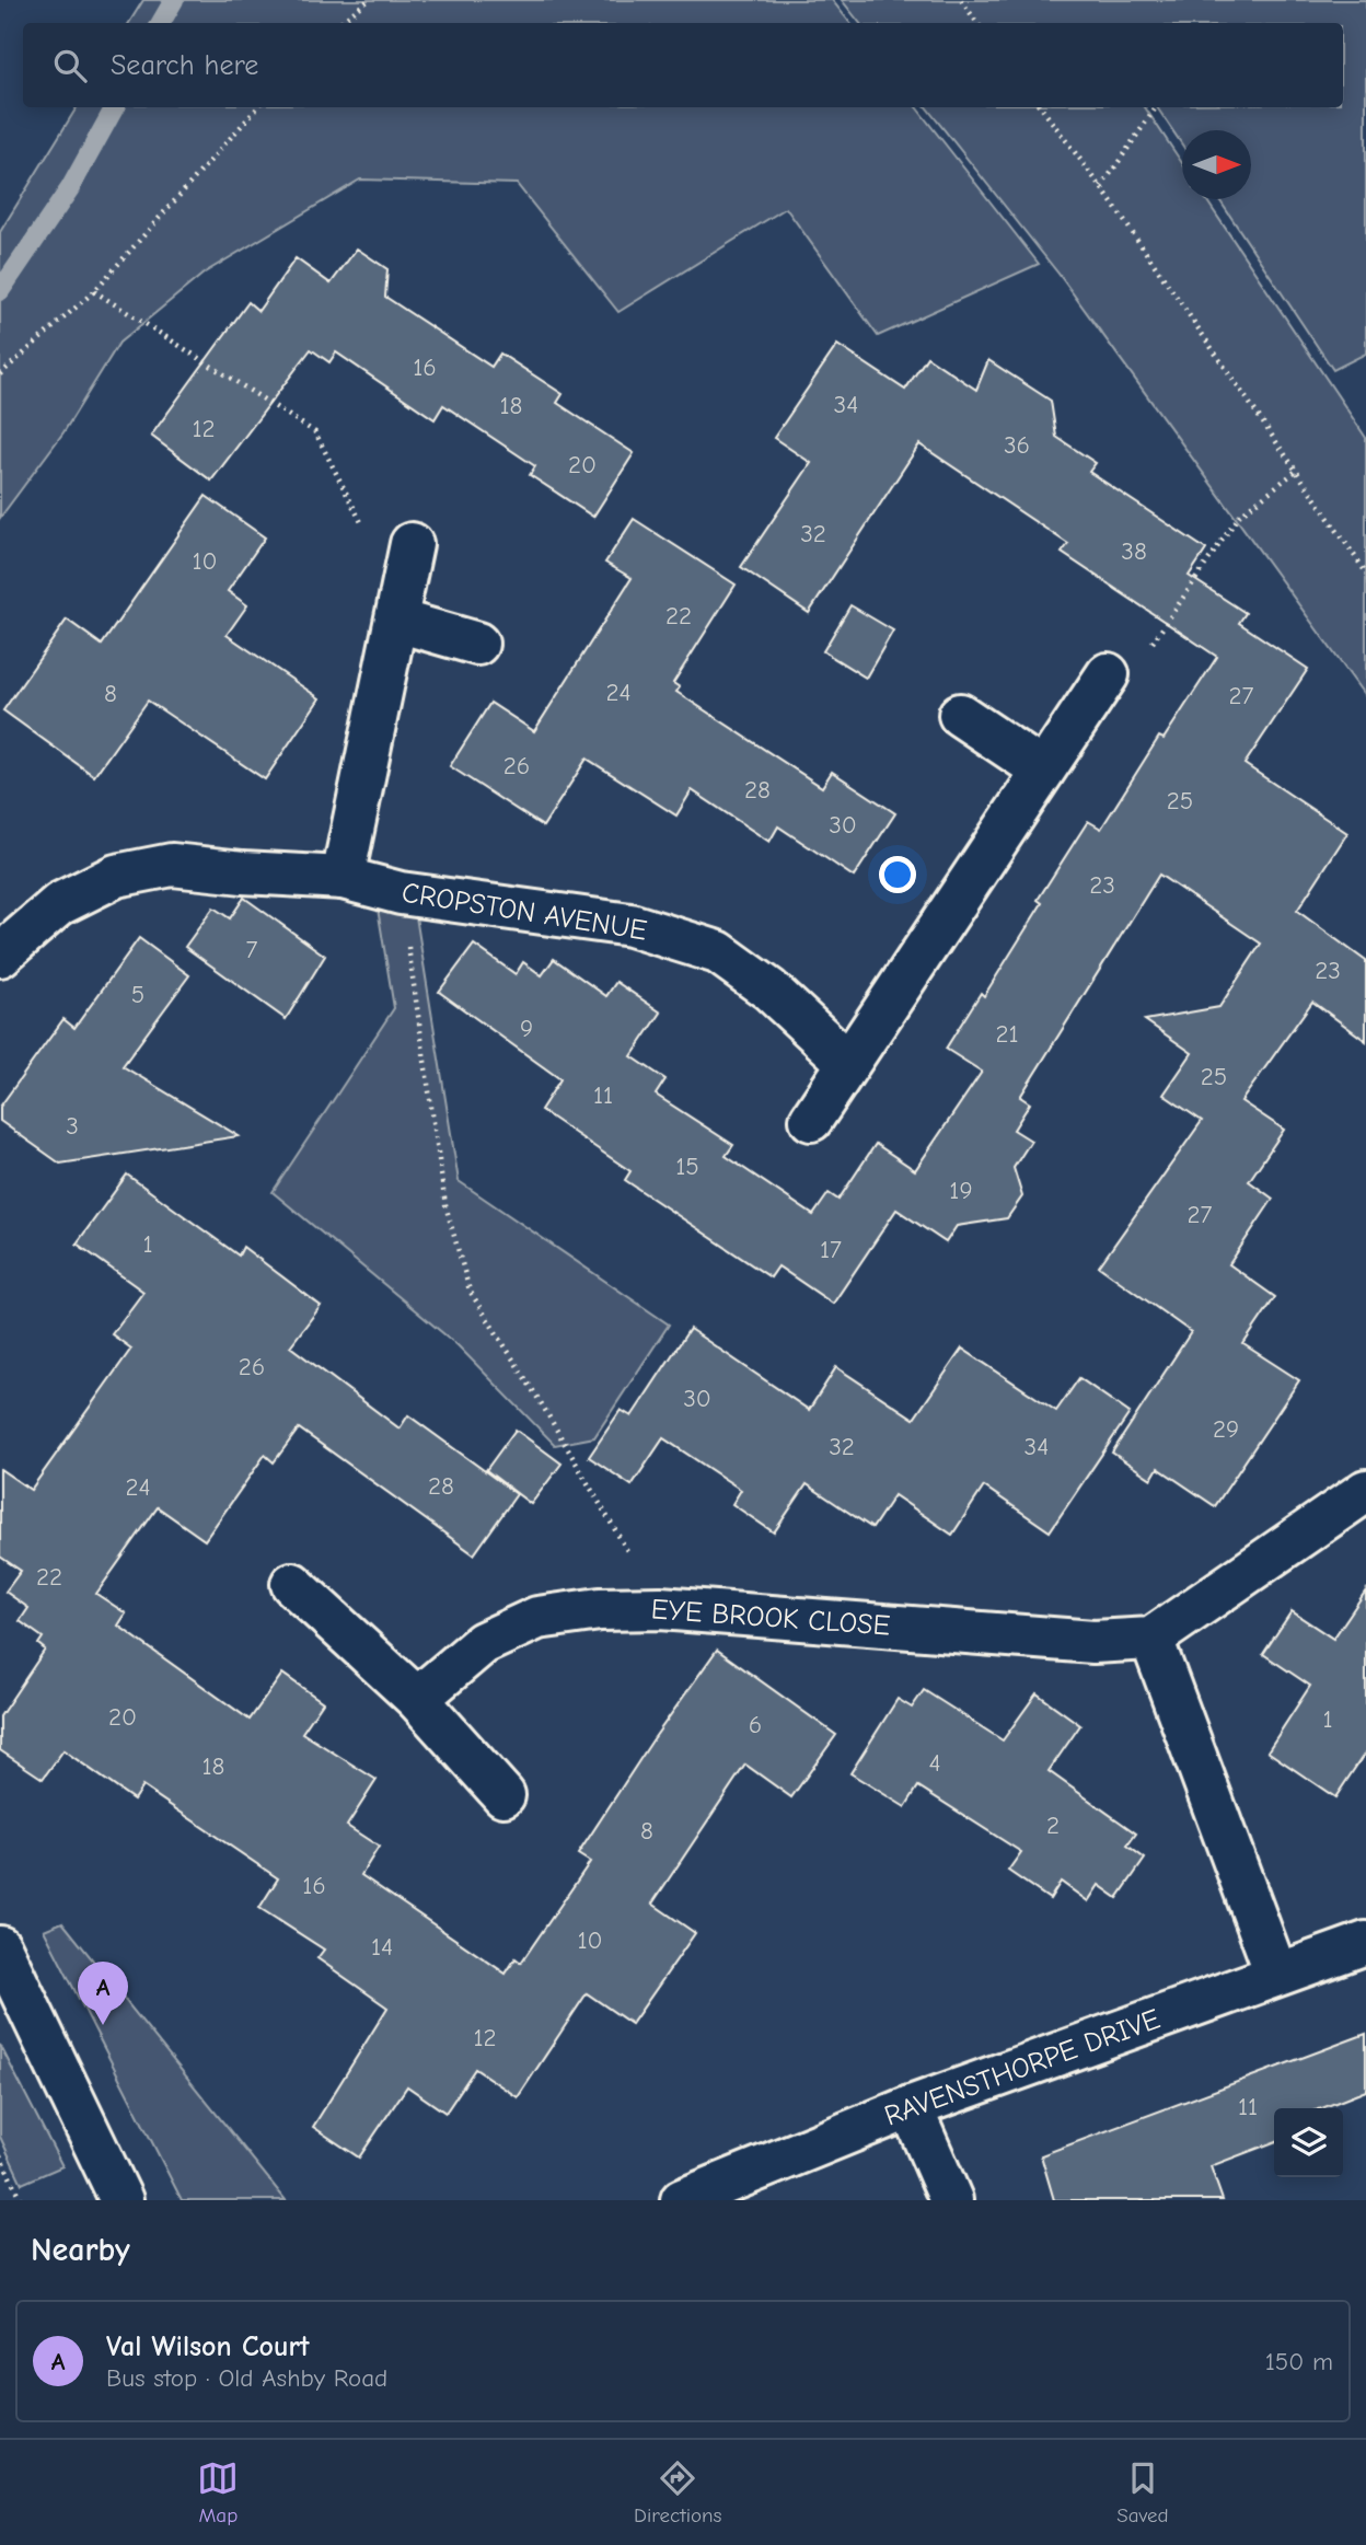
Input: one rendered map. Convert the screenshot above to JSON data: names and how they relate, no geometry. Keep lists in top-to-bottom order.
{
  "streets": {
    "street": ["CROPSTON AVENUE", "EYE BROOK CLOSE", "RAVENSTHORPE DRIVE"]
  },
  "house_numbers": [
    "16",
    "34",
    "18",
    "12",
    "36",
    "20",
    "32",
    "38",
    "10",
    "22",
    "24",
    "8",
    "27",
    "26",
    "28",
    "25",
    "30",
    "23",
    "7",
    "23",
    "5",
    "9",
    "21",
    "25",
    "11",
    "3",
    "15",
    "19",
    "27",
    "1",
    "17",
    "26",
    "30",
    "29",
    "32",
    "34",
    "28",
    "24",
    "22",
    "20",
    "1",
    "6",
    "4",
    "18",
    "2",
    "8",
    "16",
    "10",
    "14",
    "12",
    "11"
  ],
  "north": "right",
  "page": {
    "search": "Search here",
    "pins": "A",
    "heading": "Nearby",
    "list": [
      {
        "mark": "A",
        "name": "Val Wilson Court",
        "note": "Bus stop · Old Ashby Road",
        "value": "150 m"
      }
    ],
    "nav": ["Map", "Directions", "Saved"]
  }
}
